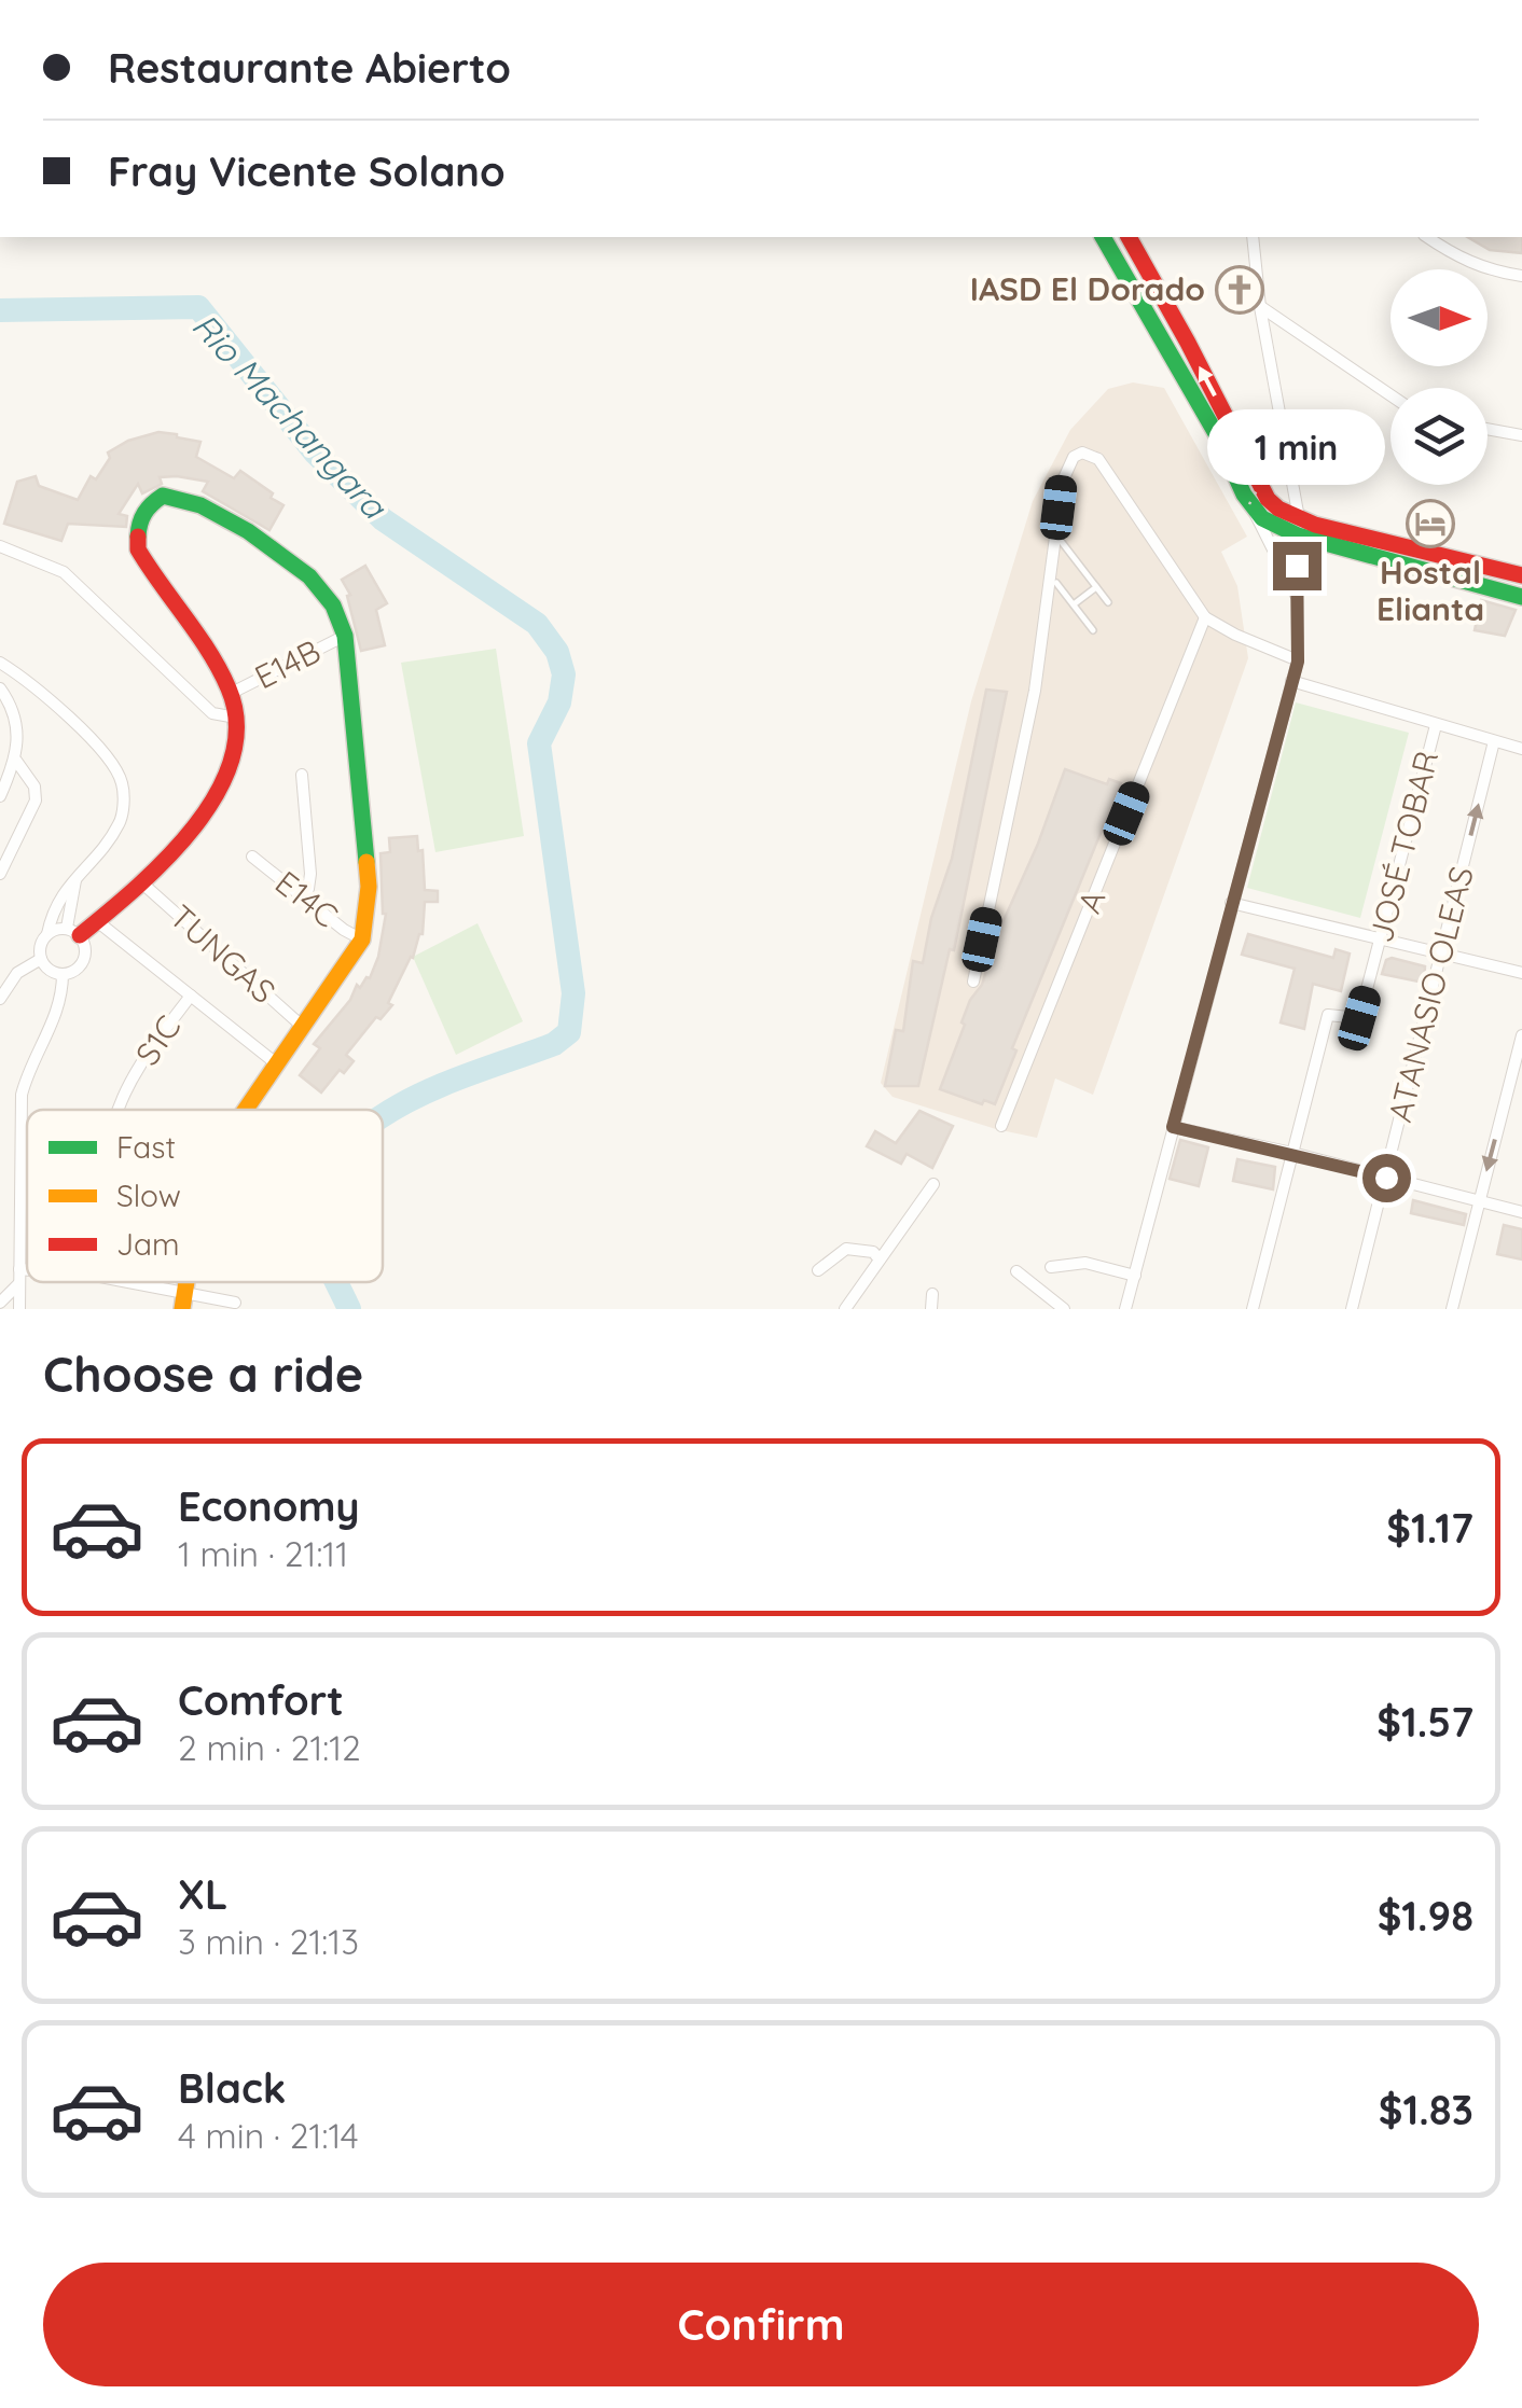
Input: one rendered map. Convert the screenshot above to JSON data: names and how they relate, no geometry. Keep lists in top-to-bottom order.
{
  "streets": {
    "street": [
      "E14B",
      "JOSÉ TOBAR",
      "E14C",
      "A",
      "TUNGAS",
      "ATANASIO OLEAS",
      "S1C"
    ]
  },
  "one_way": ["ATANASIO OLEAS"],
  "water": ["Rio Machangara"],
  "places": {
    "church": ["IASD El Dorado"],
    "hotel": ["Hostal Elianta"]
  },
  "legend": ["Fast", "Slow", "Jam"],
  "north": "right",
  "page": {
    "banner": ["Restaurante Abierto", "Fray Vicente Solano"],
    "bubble": "1 min",
    "heading": "Choose a ride",
    "list": [
      {
        "name": "Economy",
        "note": "1 min · 21:11",
        "value": "$1.17"
      },
      {
        "name": "Comfort",
        "note": "2 min · 21:12",
        "value": "$1.57"
      },
      {
        "name": "XL",
        "note": "3 min · 21:13",
        "value": "$1.98"
      },
      {
        "name": "Black",
        "note": "4 min · 21:14",
        "value": "$1.83"
      }
    ],
    "buttons": "Confirm"
  }
}
